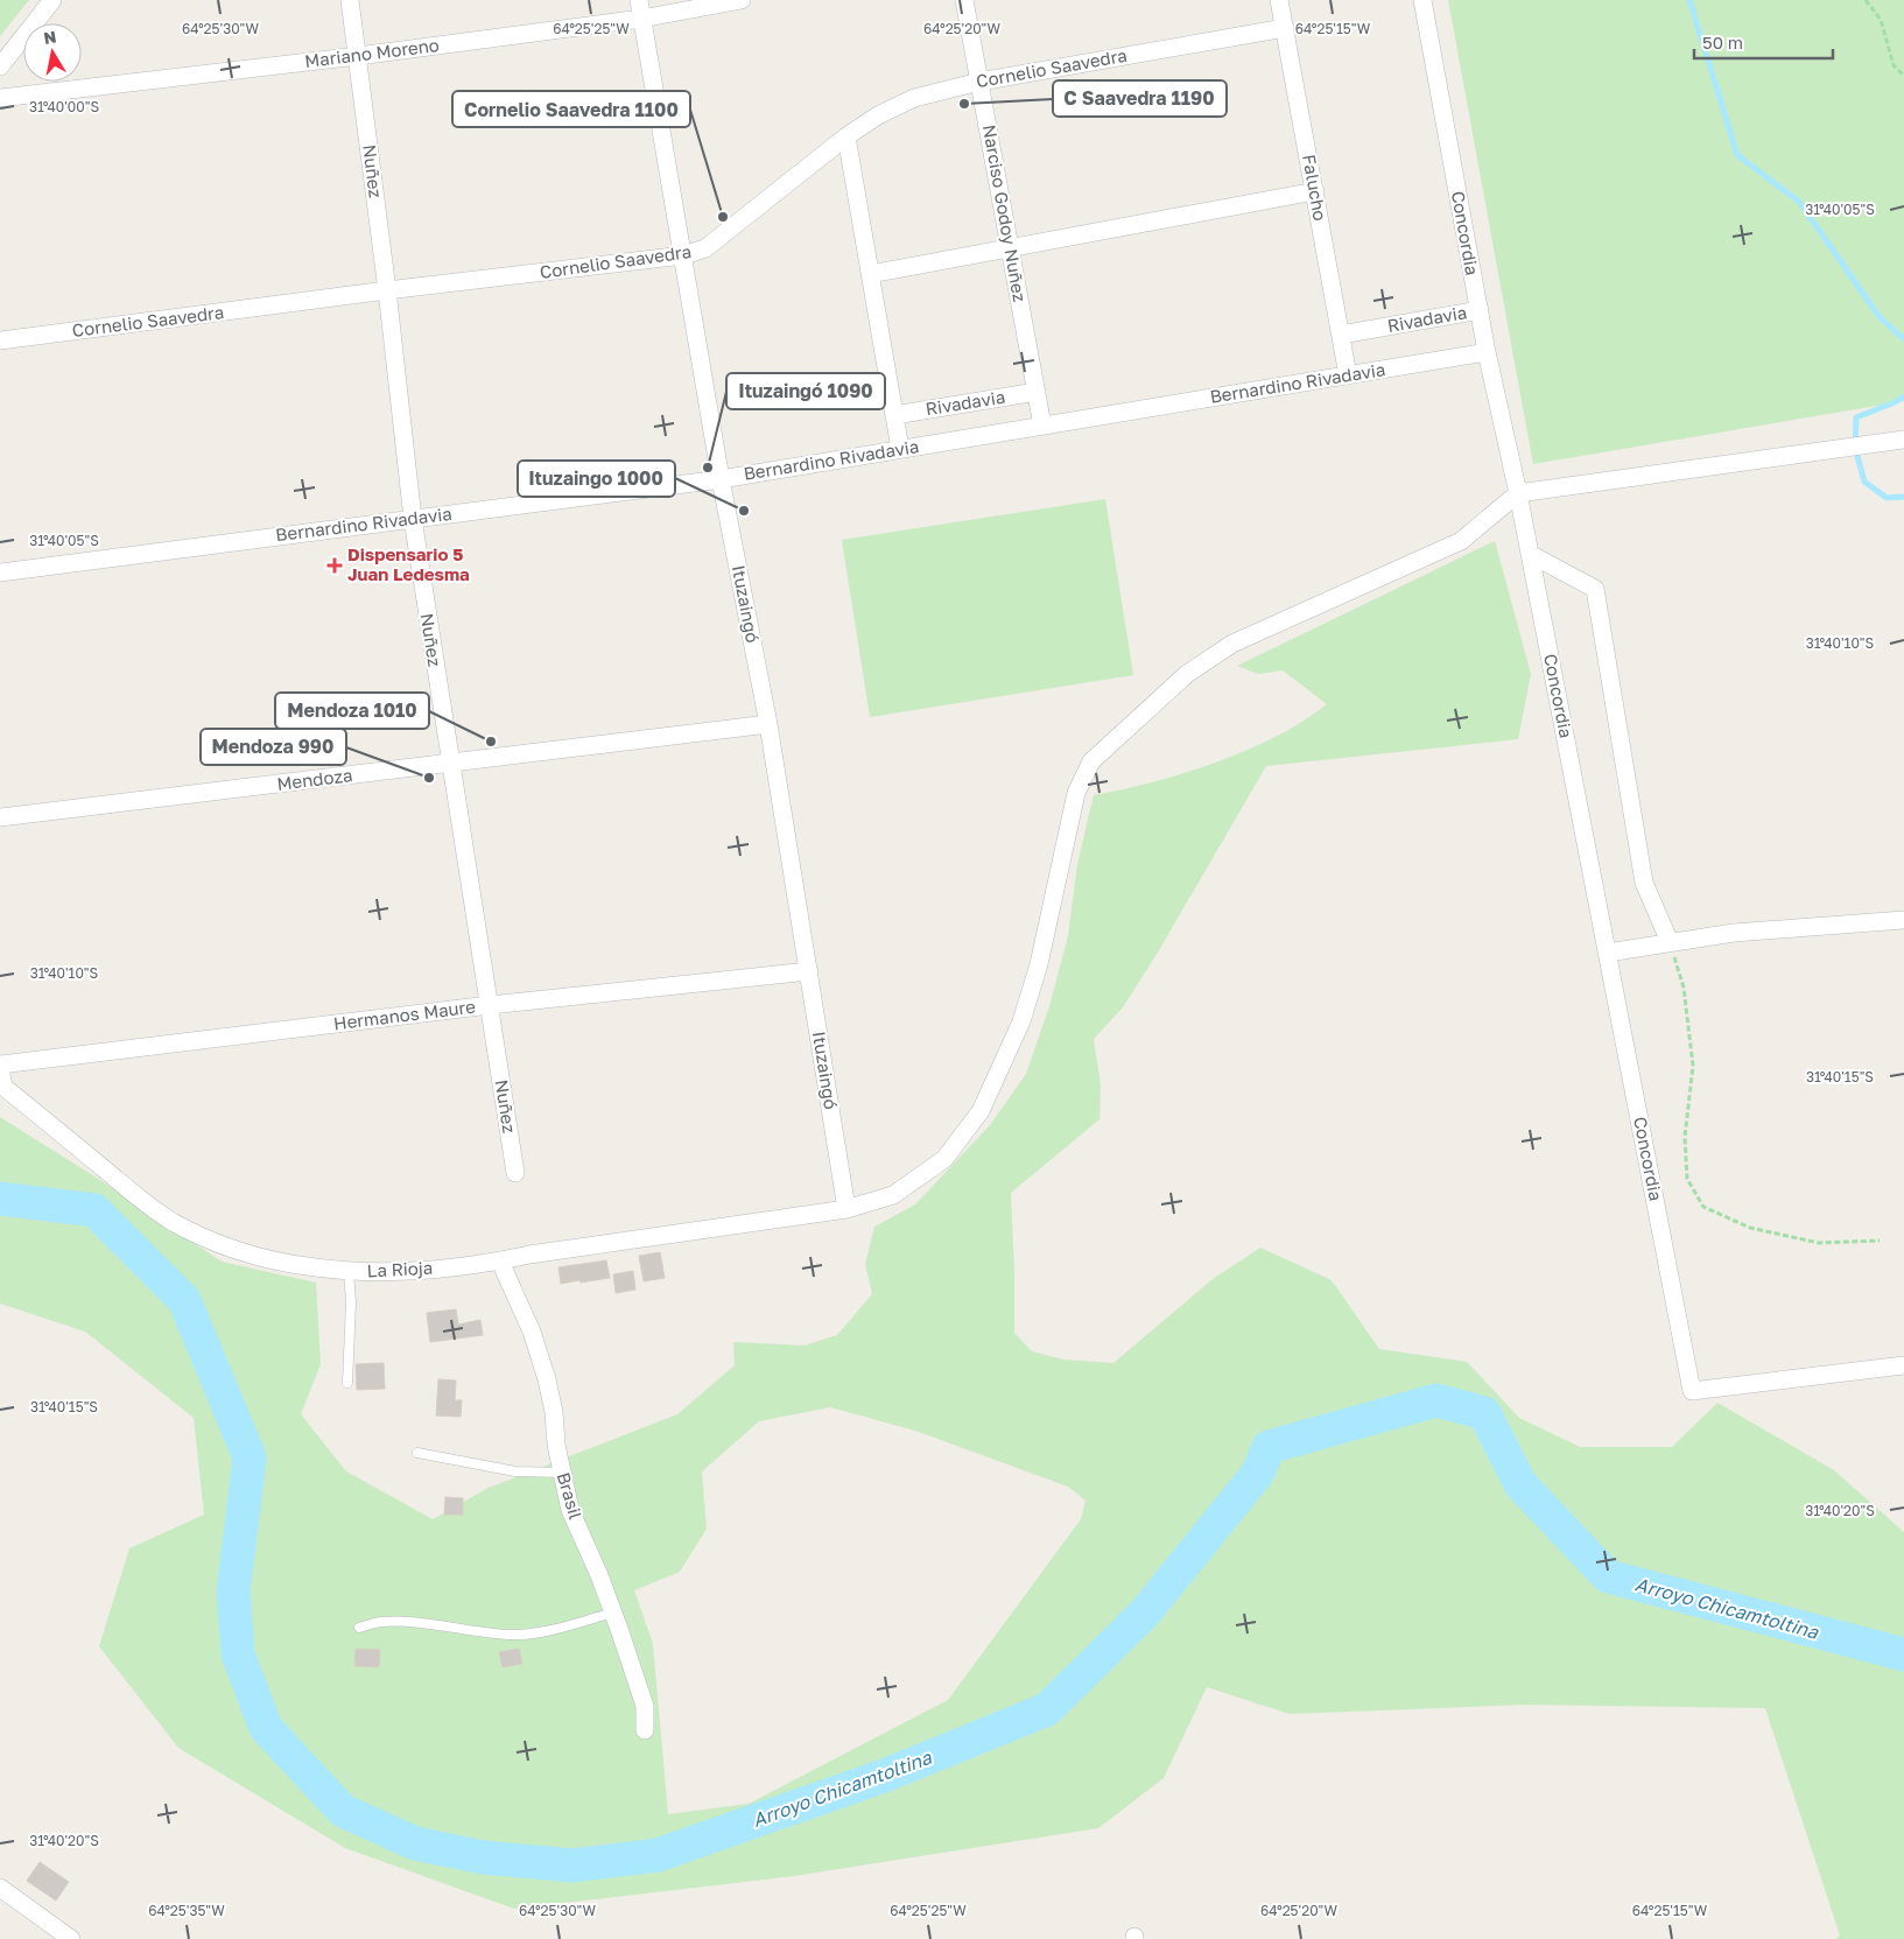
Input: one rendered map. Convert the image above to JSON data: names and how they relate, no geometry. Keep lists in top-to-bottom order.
{
  "streets": {
    "street": [
      "Mariano Moreno",
      "Cornelio Saavedra",
      "Nuñez",
      "Falucho",
      "Narciso Godoy Nuñez",
      "Concordia",
      "Rivadavia",
      "Bernardino Rivadavia",
      "Ituzaingó",
      "Mendoza",
      "Hermanos Maure",
      "La Rioja",
      "Brasil"
    ]
  },
  "crossings": [
    ["Mariano Moreno", "Nuñez"],
    ["Mariano Moreno", "Ituzaingó"],
    ["Cornelio Saavedra", "Nuñez"],
    ["Cornelio Saavedra", "Falucho"],
    ["Cornelio Saavedra", "Narciso Godoy Nuñez"],
    ["Cornelio Saavedra", "Ituzaingó"],
    ["Nuñez", "Bernardino Rivadavia"],
    ["Nuñez", "Mendoza"],
    ["Nuñez", "Hermanos Maure"],
    ["Falucho", "Rivadavia"],
    ["Falucho", "Bernardino Rivadavia"],
    ["Narciso Godoy Nuñez", "Rivadavia"],
    ["Narciso Godoy Nuñez", "Bernardino Rivadavia"],
    ["Concordia", "Rivadavia"],
    ["Concordia", "Bernardino Rivadavia"],
    ["Concordia", "La Rioja"],
    ["Bernardino Rivadavia", "Ituzaingó"],
    ["Ituzaingó", "Mendoza"],
    ["Ituzaingó", "Hermanos Maure"],
    ["Ituzaingó", "La Rioja"],
    ["La Rioja", "Brasil"]
  ],
  "water": ["Arroyo Chicamtoltina"],
  "places": {
    "other": [
      "C Saavedra 1190",
      "Cornelio Saavedra 1100",
      "Ituzaingó 1090",
      "Ituzaingo 1000",
      "Mendoza 1010",
      "Mendoza 990"
    ],
    "health": ["Dispensario 5 Juan Ledesma"]
  },
  "scale_bar": "50 m",
  "north": "top",
  "coordinates": [
    "64°25'30\"W",
    "64°25'25\"W",
    "64°25'20\"W",
    "64°25'15\"W",
    "31°40'00\"S",
    "31°40'05\"S",
    "31°40'10\"S",
    "31°40'15\"S",
    "31°40'20\"S",
    "64°25'35\"W"
  ]
}
